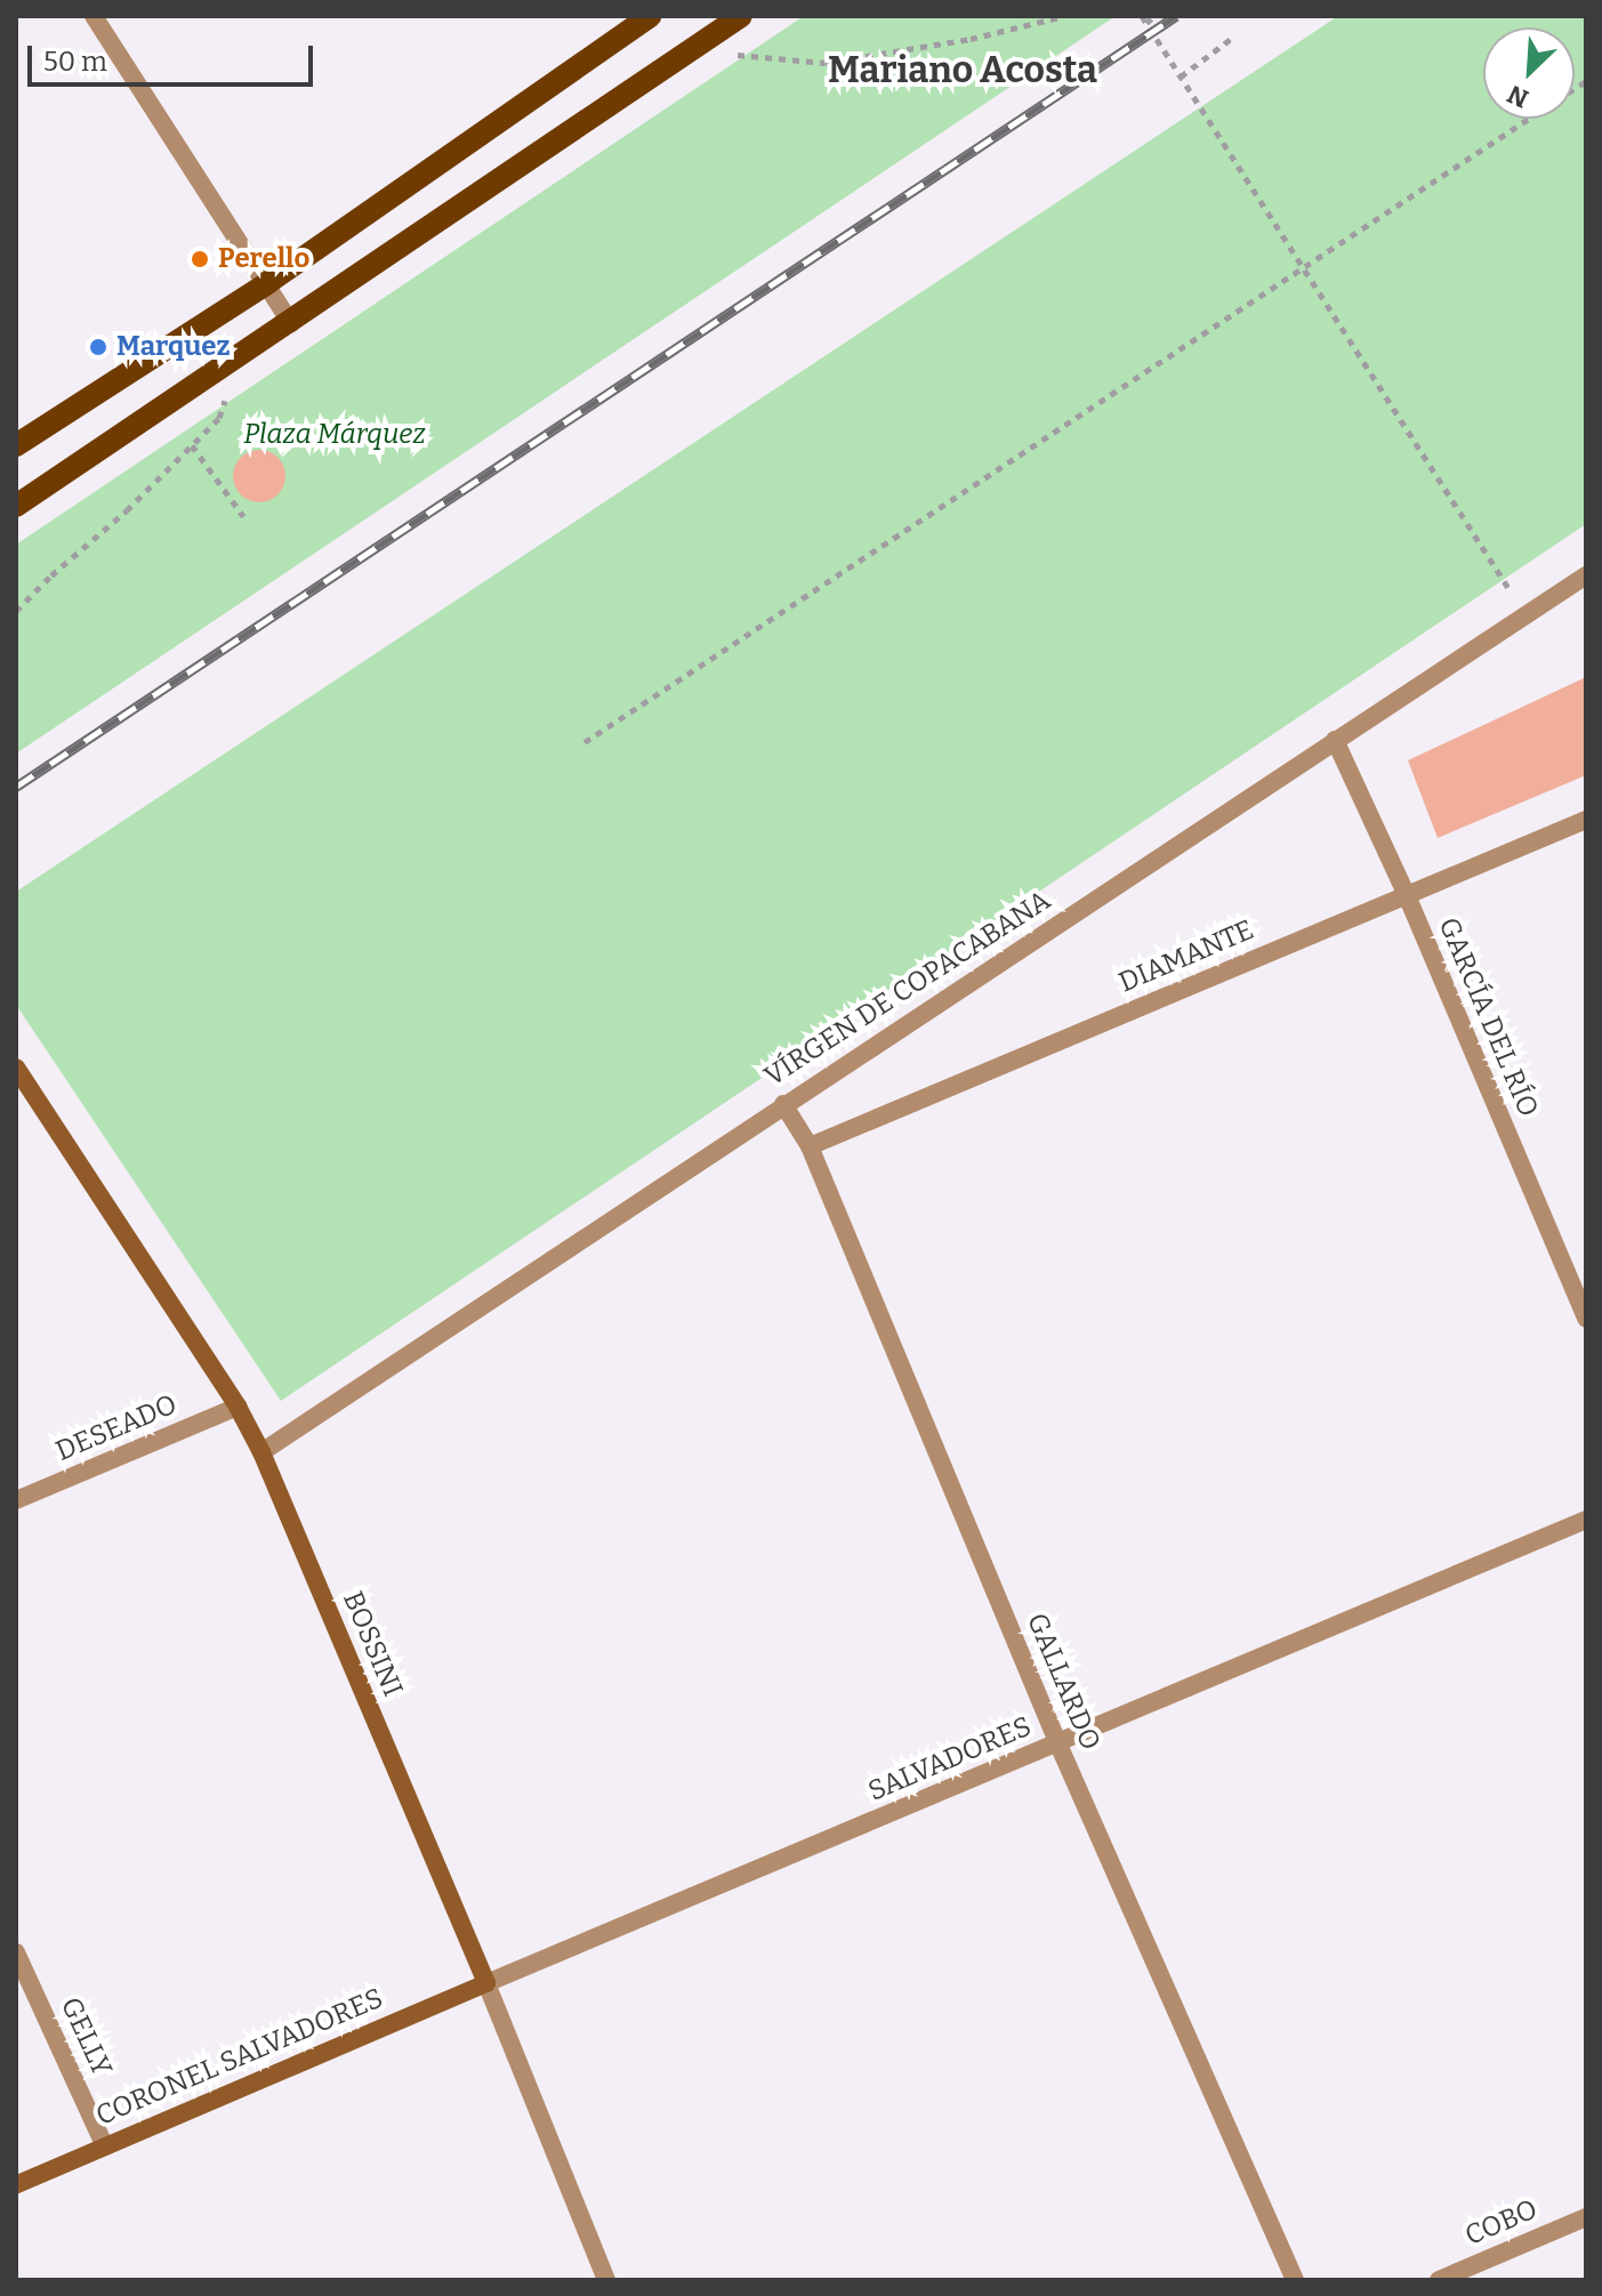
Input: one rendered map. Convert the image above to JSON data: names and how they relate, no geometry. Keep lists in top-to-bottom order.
{
  "streets": {
    "main road": ["BOSSINI", "CORONEL SALVADORES"],
    "street": [
      "DIAMANTE",
      "VÍRGEN DE COPACABANA",
      "GARCÍA DEL RÍO",
      "DESEADO",
      "GALLARDO",
      "SALVADORES",
      "GELLY",
      "COBO"
    ]
  },
  "crossings": [
    ["DIAMANTE", "GARCÍA DEL RÍO"],
    ["DIAMANTE", "GALLARDO"],
    ["VÍRGEN DE COPACABANA", "GARCÍA DEL RÍO"],
    ["VÍRGEN DE COPACABANA", "BOSSINI"],
    ["VÍRGEN DE COPACABANA", "GALLARDO"],
    ["DESEADO", "BOSSINI"],
    ["BOSSINI", "SALVADORES"],
    ["BOSSINI", "CORONEL SALVADORES"],
    ["GALLARDO", "SALVADORES"],
    ["SALVADORES", "CORONEL SALVADORES"],
    ["GELLY", "CORONEL SALVADORES"]
  ],
  "districts": ["Mariano Acosta"],
  "parks": ["Plaza Márquez"],
  "places": ["Perello", "Marquez"],
  "scale_bar": "50 m",
  "north": "bottom left"
}
